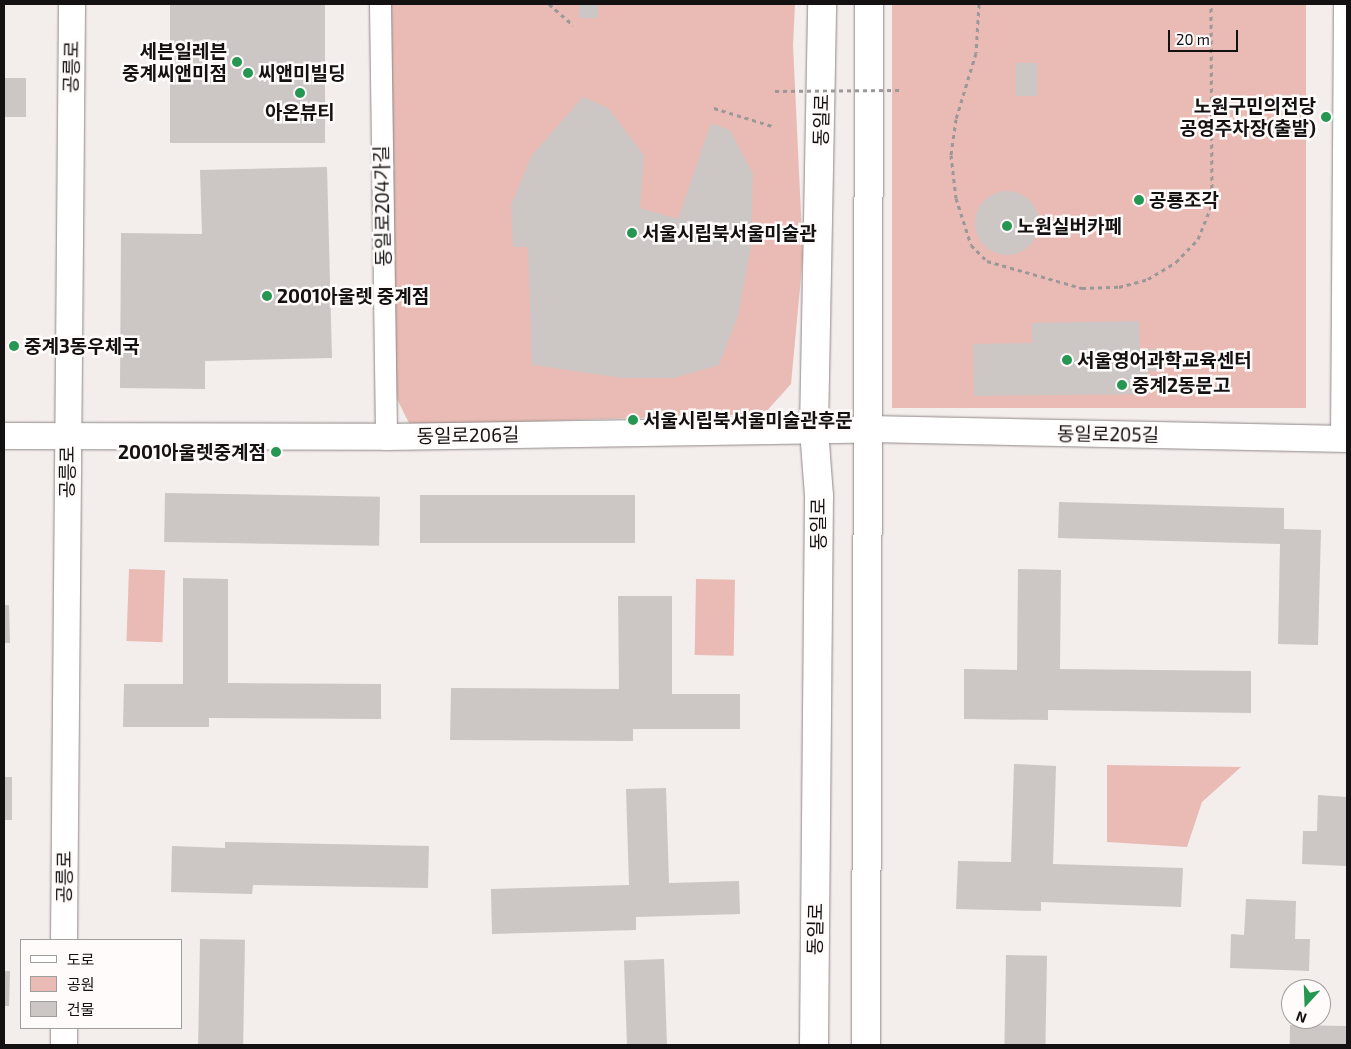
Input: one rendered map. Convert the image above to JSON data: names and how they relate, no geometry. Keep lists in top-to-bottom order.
{
  "streets": {
    "main road": ["동일로"],
    "street": [
      "공릉로",
      "동일로204가길",
      "동일로205길",
      "동일로206길"
    ]
  },
  "crossings": [
    ["공릉로", "동일로206길"],
    ["동일로", "동일로206길"],
    ["동일로204가길", "동일로206길"],
    ["동일로205길", "동일로206길"]
  ],
  "places": [
    "세븐일레븐 중계씨앤미점",
    "씨앤미빌딩",
    "아온뷰티",
    "노원구민의전당 공영주차장(출발)",
    "공룡조각",
    "노원실버카페",
    "서울시립북서울미술관",
    "2001아울렛 중계점",
    "중계3동우체국",
    "서울영어과학교육센터",
    "중계2동문고",
    "서울시립북서울미술관후문",
    "2001아울렛중계점"
  ],
  "legend": ["도로", "공원", "건물"],
  "scale_bar": "20 m",
  "north": "bottom"
}
